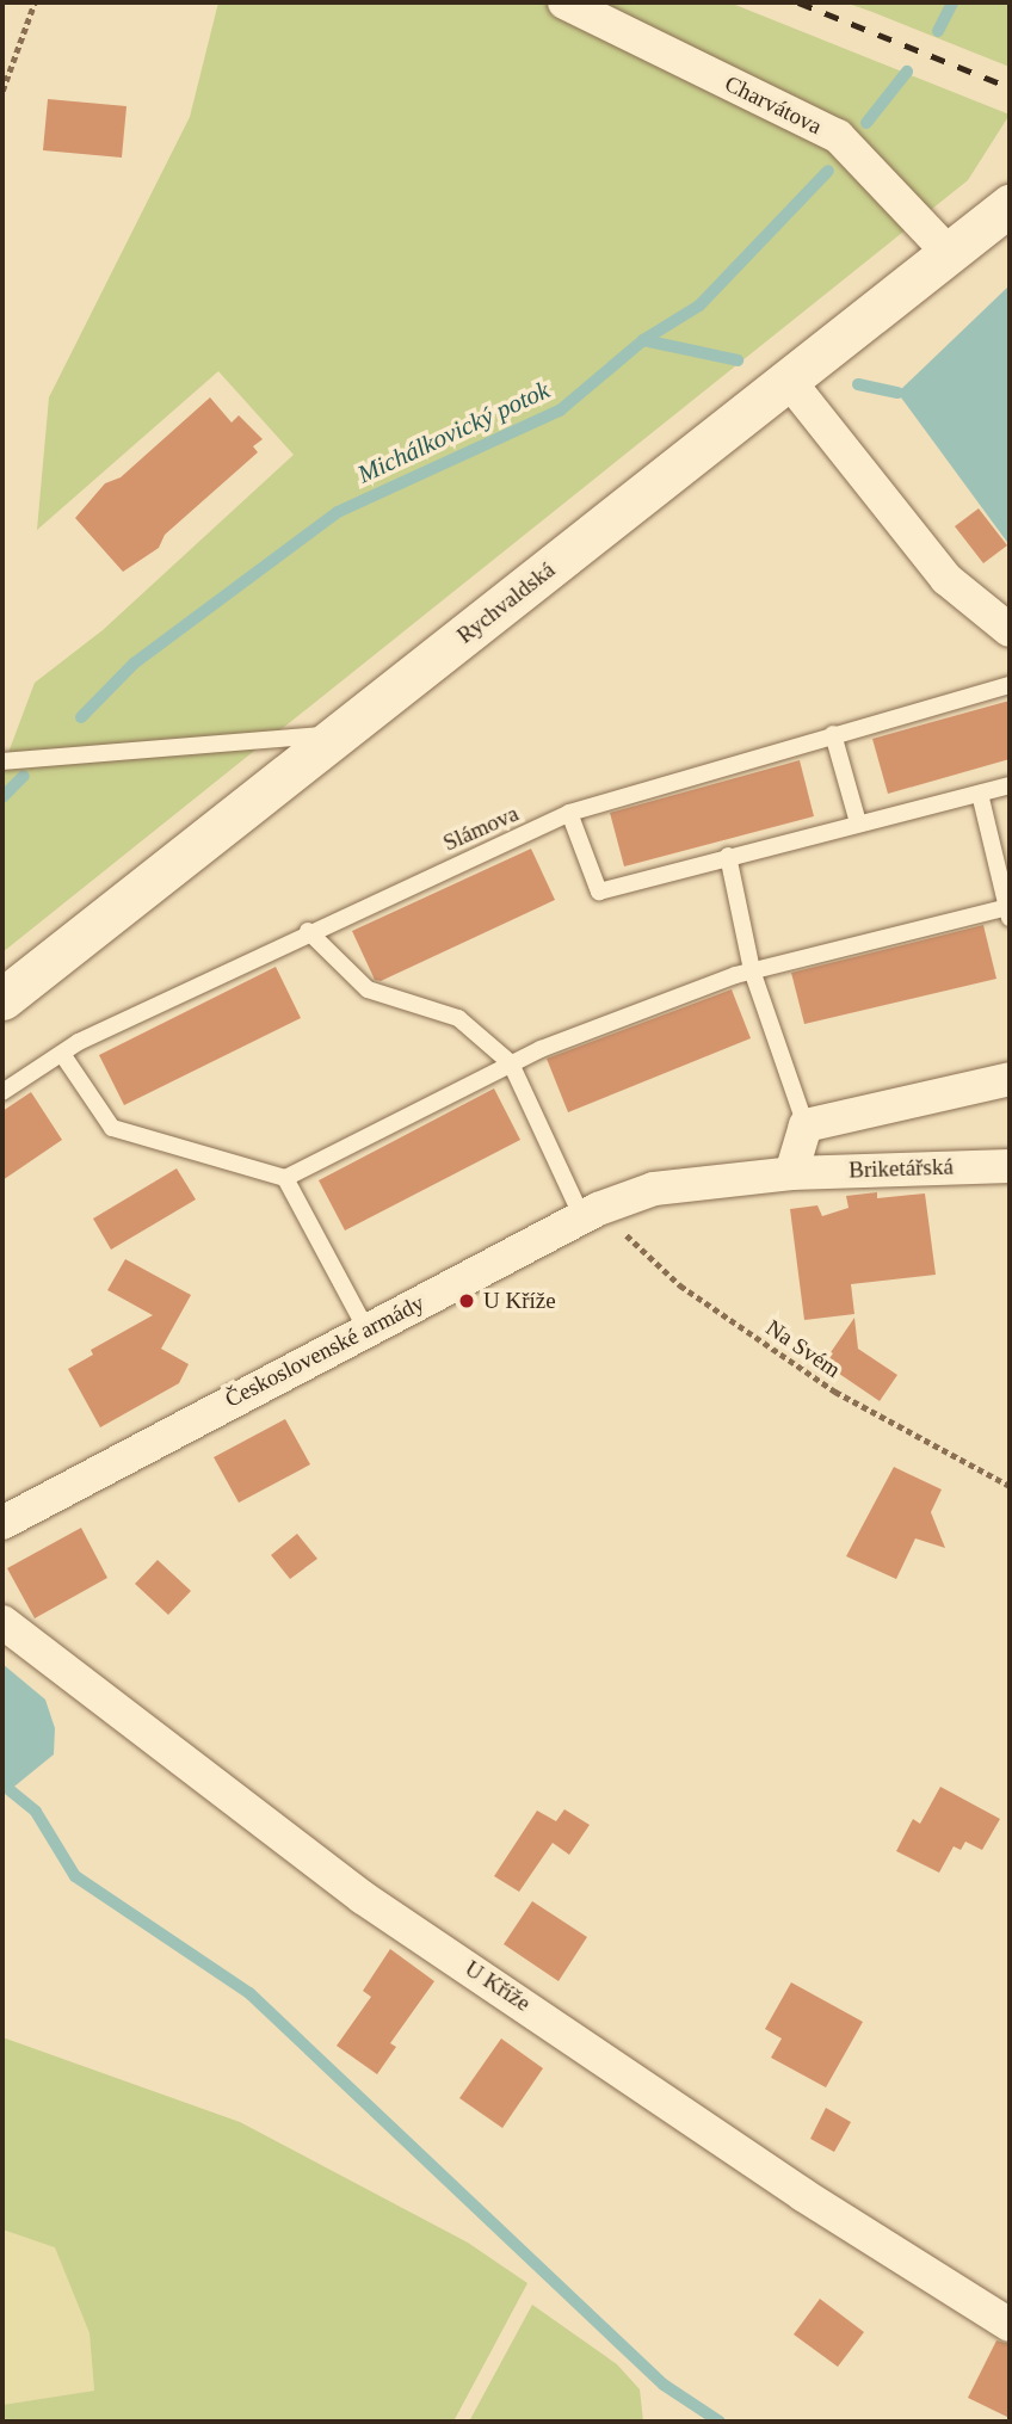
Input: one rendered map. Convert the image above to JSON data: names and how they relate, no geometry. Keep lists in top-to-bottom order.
{
  "streets": {
    "street": [
      "Charvátova",
      "Rychvaldská",
      "Briketářská",
      "Československé armády",
      "U Kříže"
    ],
    "lane": ["Slámova"],
    "path": ["Na Svém"]
  },
  "crossings": [
    ["Charvátova", "Rychvaldská"],
    ["Briketářská", "Československé armády"],
    ["Na Svém", "Československé armády"]
  ],
  "water": ["Michálkovický potok"],
  "places": ["U Kříže"]
}
